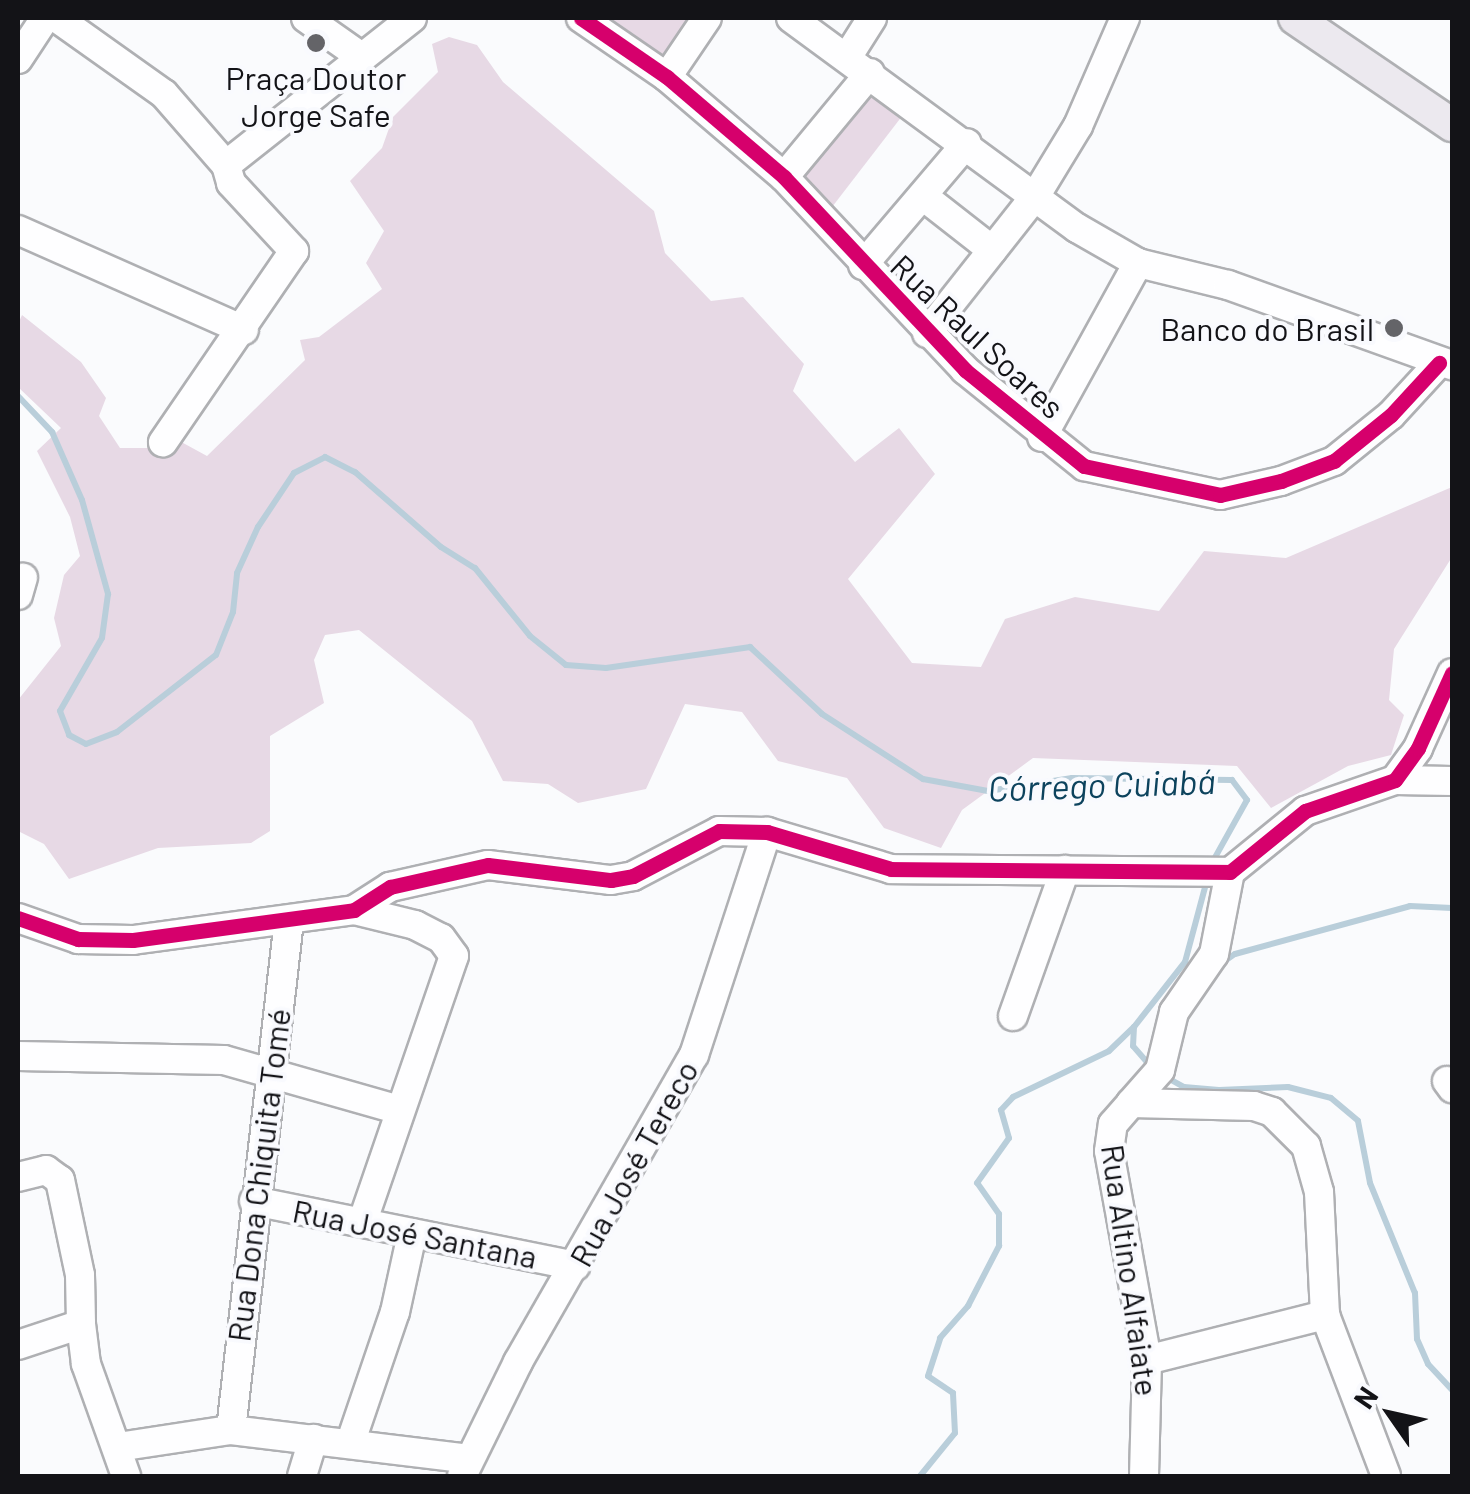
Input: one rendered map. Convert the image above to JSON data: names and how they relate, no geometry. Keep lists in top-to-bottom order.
{
  "streets": {
    "street": [
      "Rua Raul Soares",
      "Rua José Tereco",
      "Rua Dona Chiquita Tomé",
      "Rua José Santana",
      "Rua Altino Alfaiate"
    ]
  },
  "crossings": [
    ["Rua José Tereco", "Rua José Santana"],
    ["Rua Dona Chiquita Tomé", "Rua José Santana"]
  ],
  "water": ["Córrego Cuiabá"],
  "places": ["Praça Doutor Jorge Safe", "Banco do Brasil"],
  "north": "top left"
}
